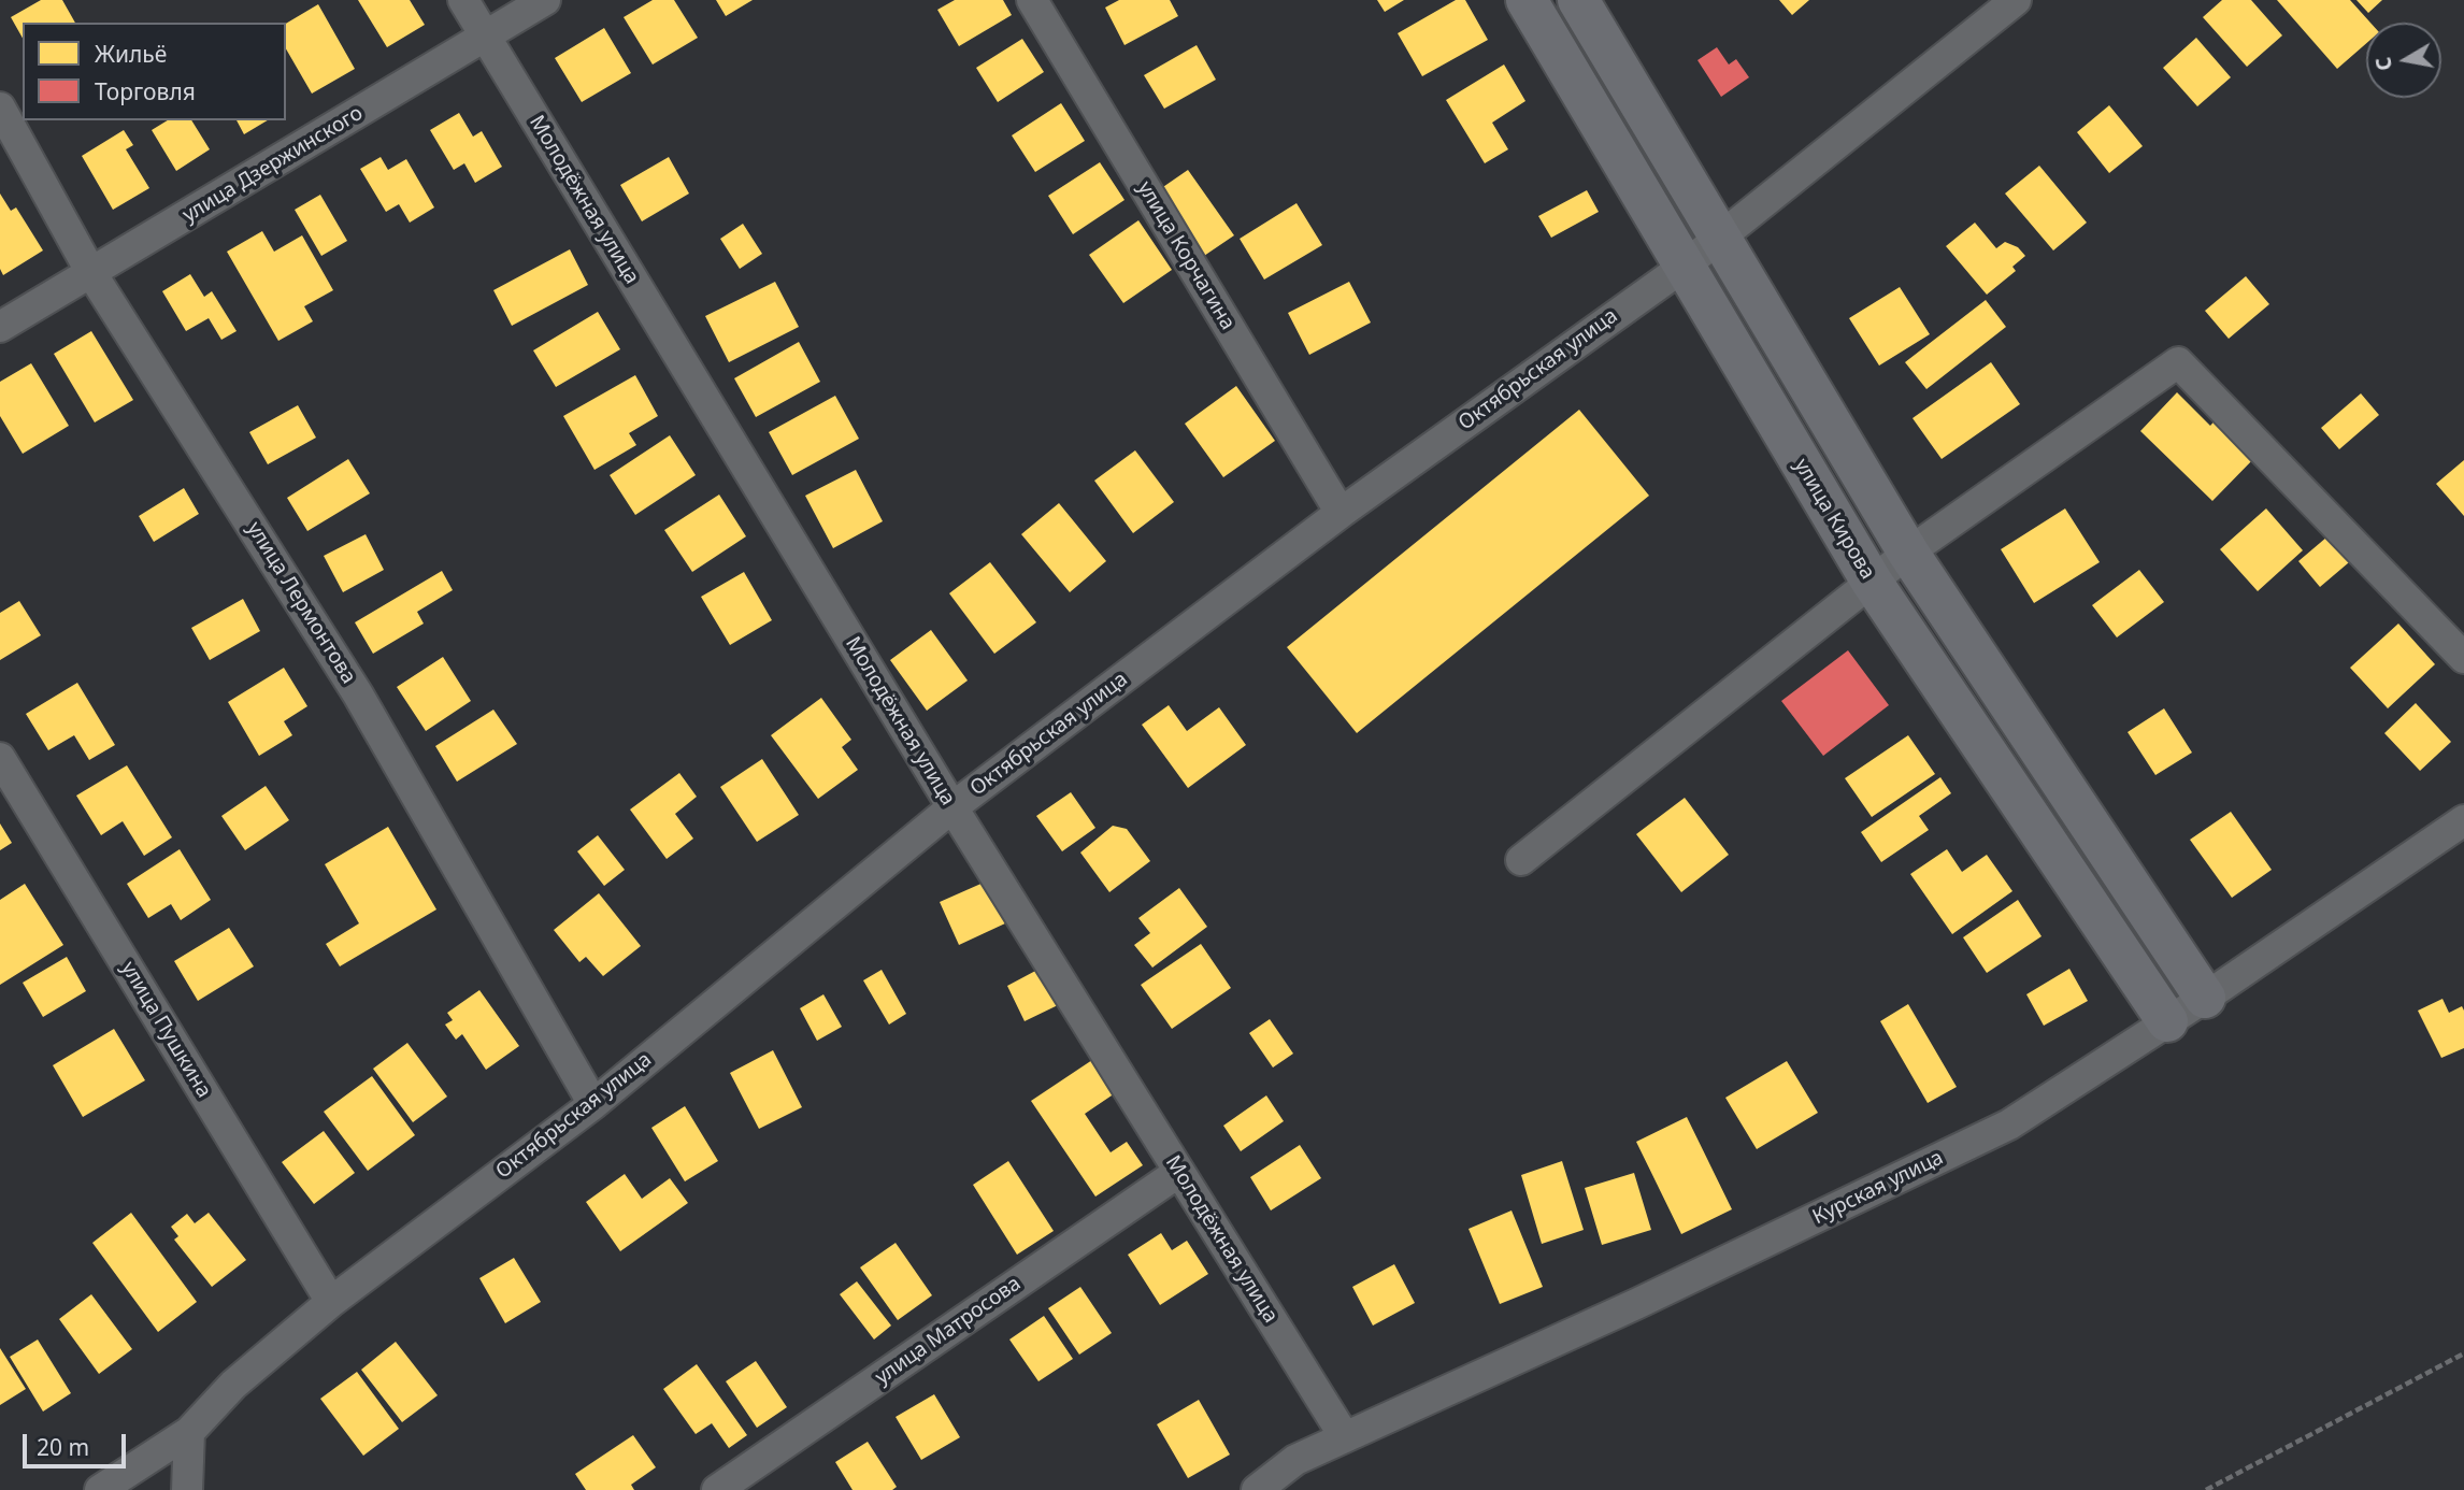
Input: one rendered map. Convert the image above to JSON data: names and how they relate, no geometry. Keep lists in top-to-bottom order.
{
  "streets": {
    "street": [
      "улица Дзержинского",
      "Молодёжная улица",
      "улица Корчагина",
      "Октябрьская улица",
      "улица Кирова",
      "улица Лермонтова",
      "улица Пушкина",
      "Курская улица",
      "улица Матросова"
    ]
  },
  "crossings": [
    ["улица Дзержинского", "Молодёжная улица"],
    ["улица Дзержинского", "улица Лермонтова"],
    ["Молодёжная улица", "Октябрьская улица"],
    ["Молодёжная улица", "Курская улица"],
    ["Молодёжная улица", "улица Матросова"],
    ["улица Корчагина", "Октябрьская улица"],
    ["Октябрьская улица", "улица Кирова"],
    ["Октябрьская улица", "улица Лермонтова"],
    ["Октябрьская улица", "улица Пушкина"],
    ["улица Кирова", "Курская улица"]
  ],
  "legend": ["Жильё", "Торговля"],
  "scale_bar": "20 m",
  "north": "left"
}
